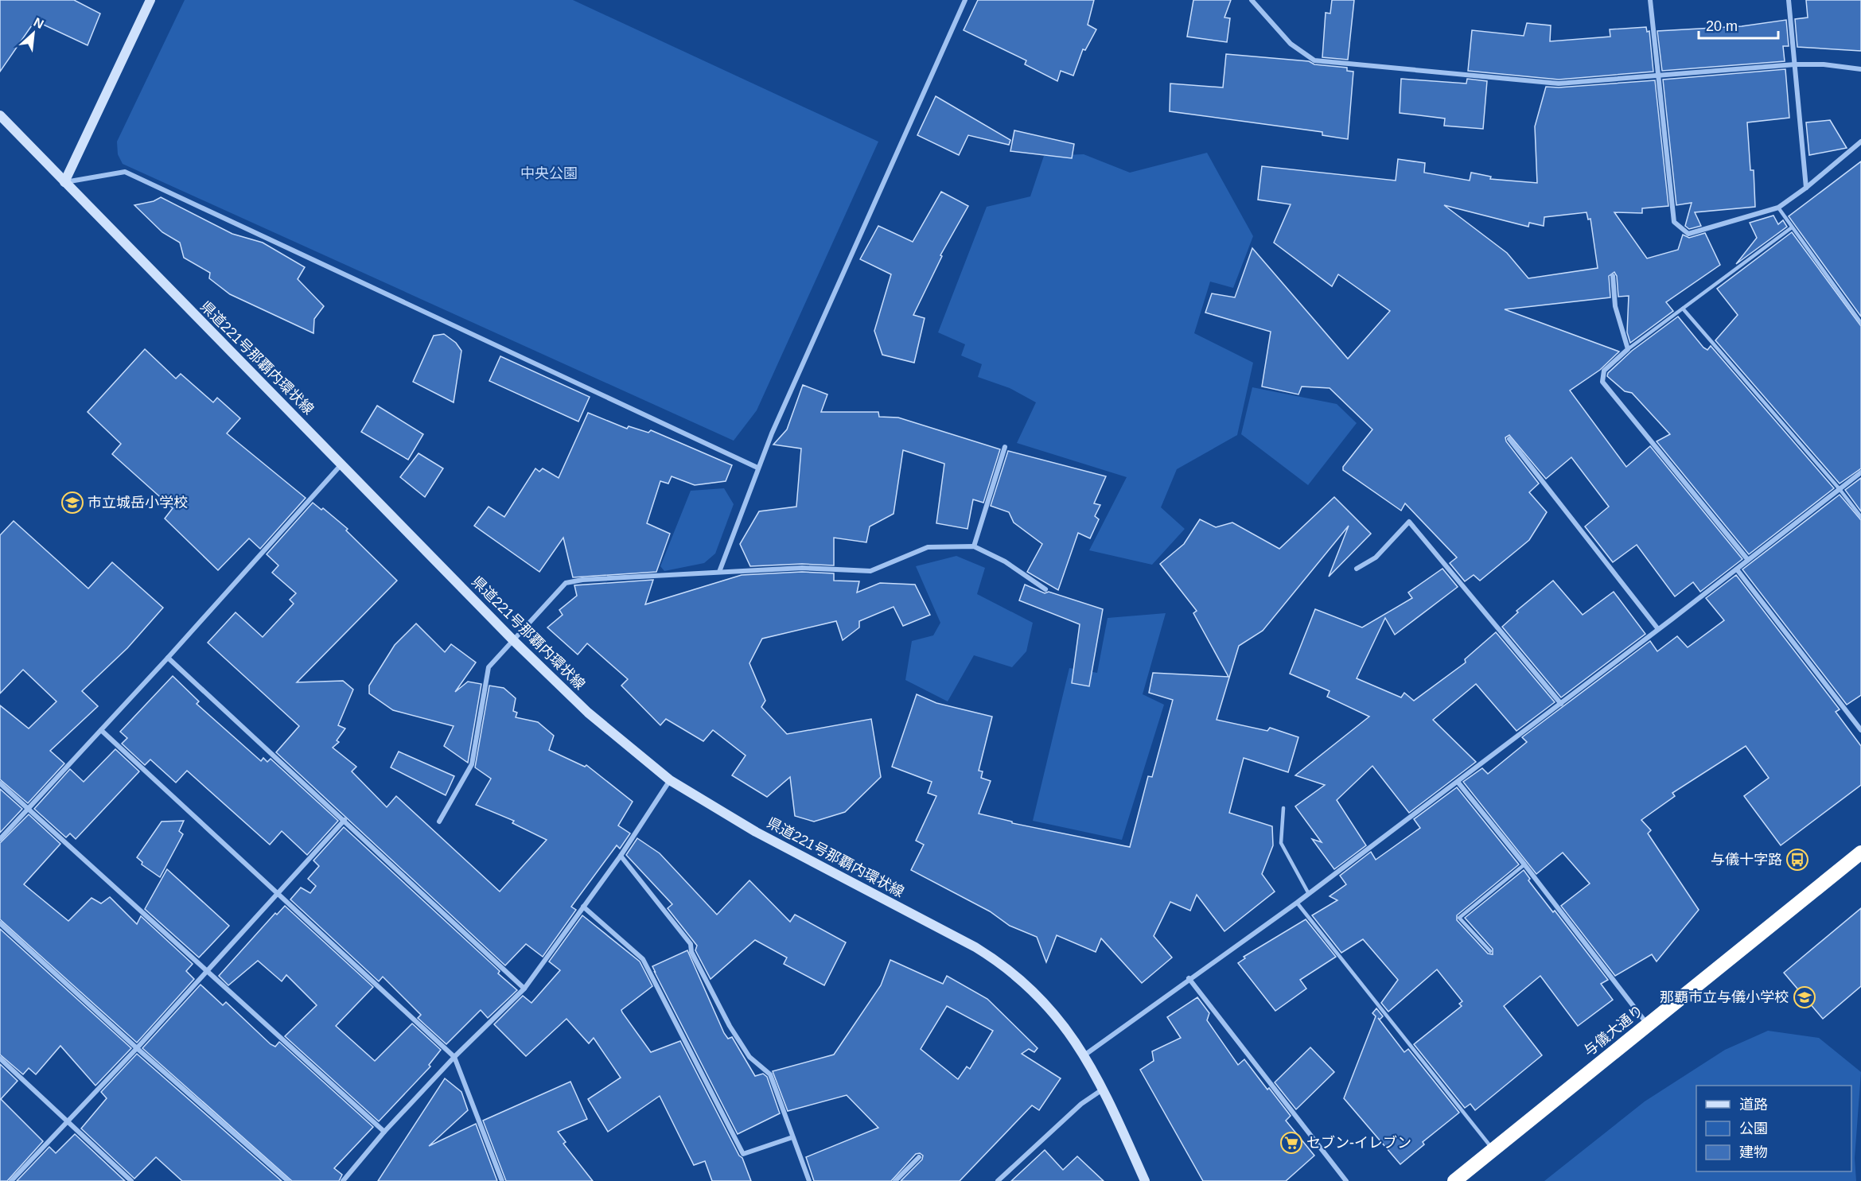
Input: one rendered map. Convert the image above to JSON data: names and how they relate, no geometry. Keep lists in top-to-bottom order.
{
  "streets": {
    "highway": ["与儀大通り"],
    "main road": ["県道221号那覇内環状線"]
  },
  "parks": ["中央公園"],
  "places": {
    "school or university": ["市立城岳小学校", "那覇市立与儀小学校"],
    "bus stop": ["与儀十字路"],
    "supermarket": ["セブン-イレブン"]
  },
  "legend": ["道路", "公園", "建物"],
  "scale_bar": "20 m",
  "north": "top right"
}
